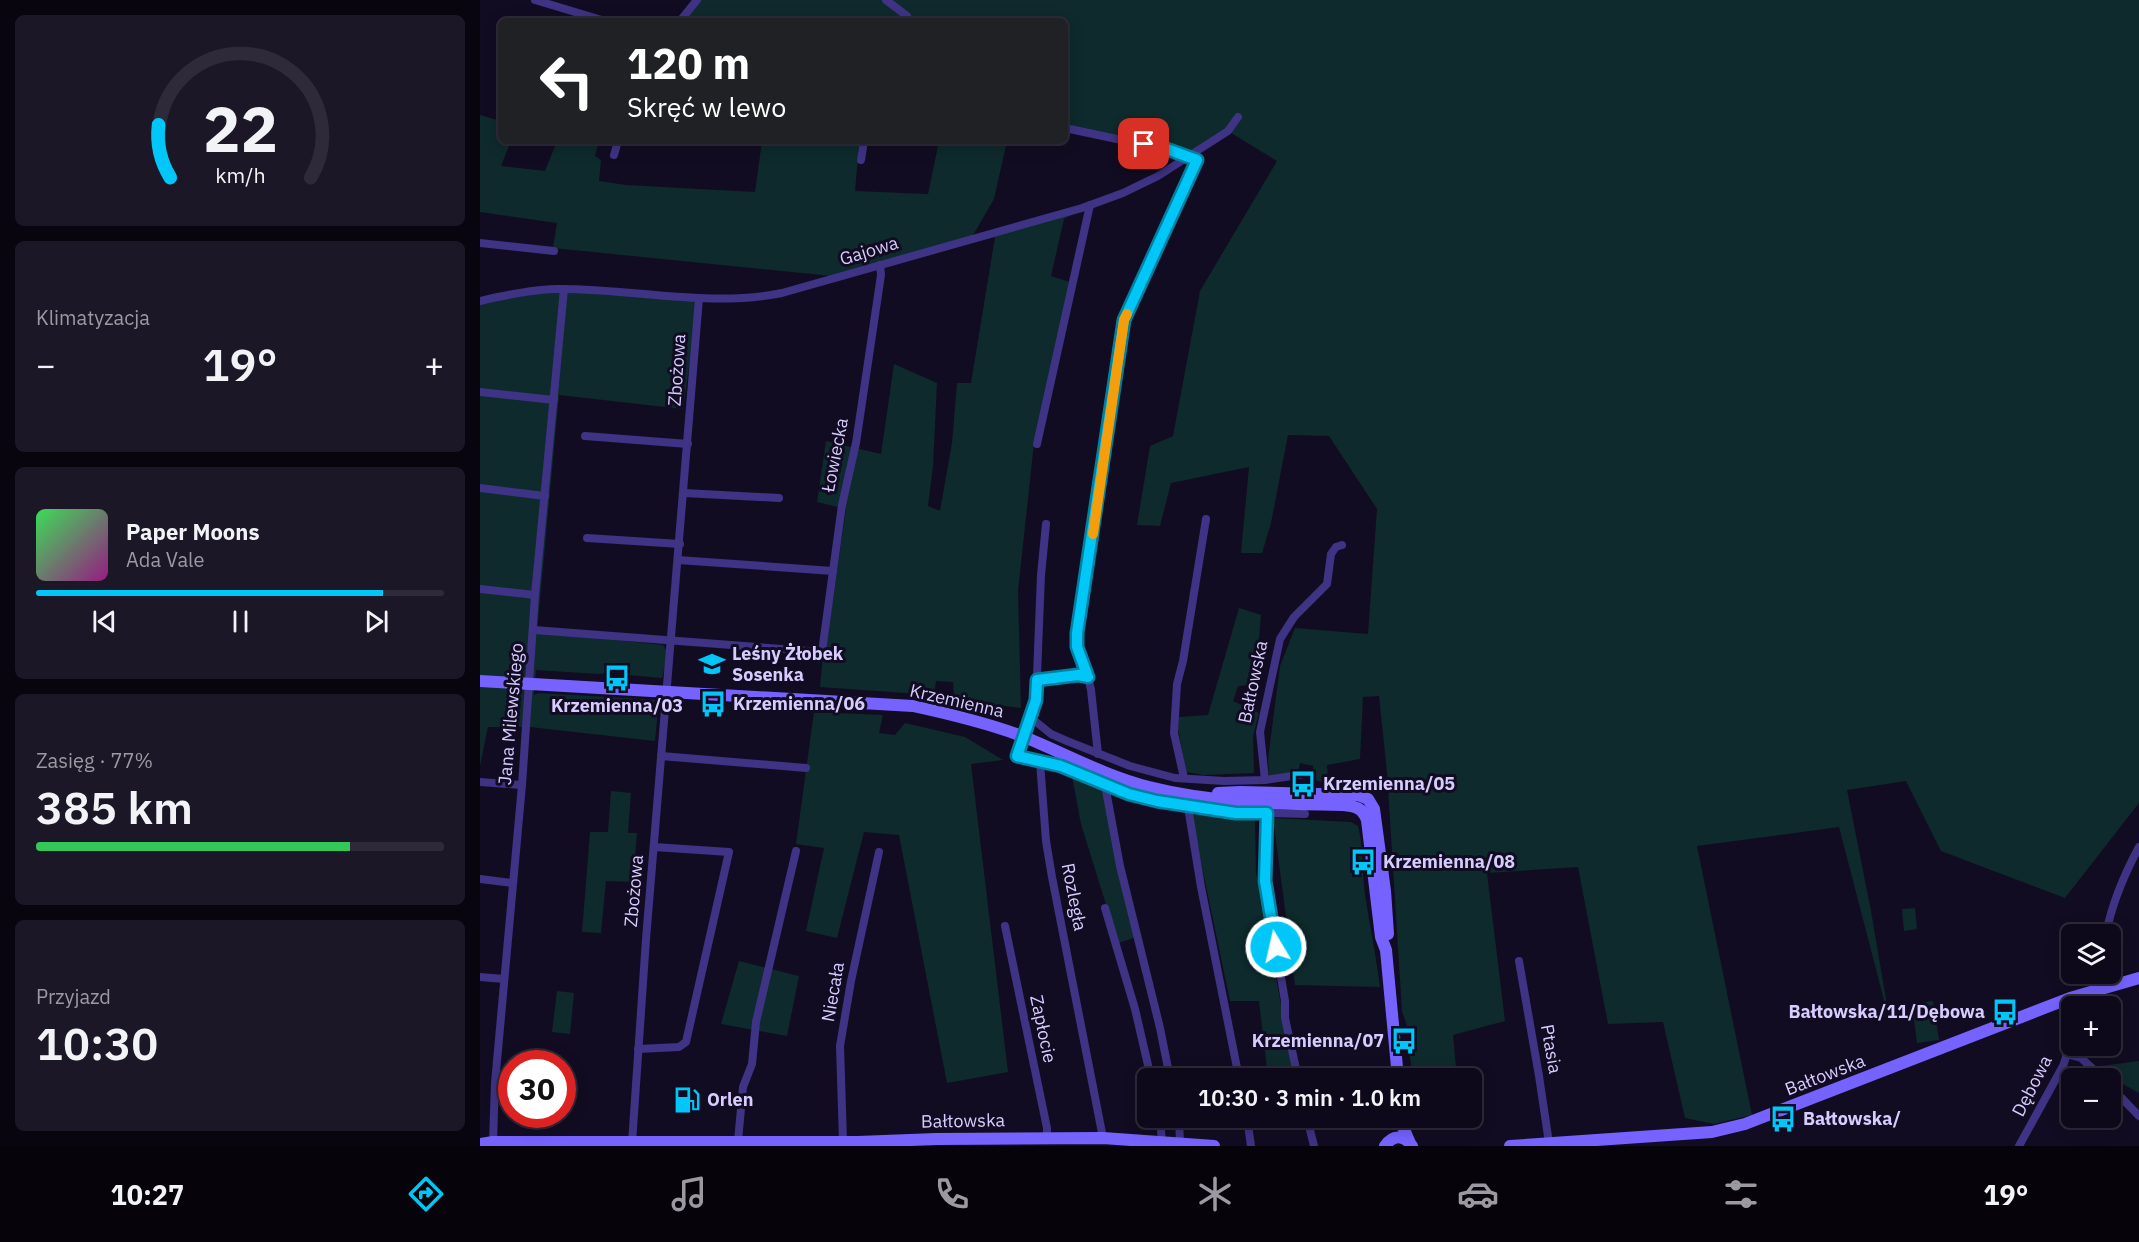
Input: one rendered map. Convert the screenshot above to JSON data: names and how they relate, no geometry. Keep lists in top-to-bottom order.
{
  "streets": {
    "main road": ["Bałtowska", "Krzemienna"],
    "street": [
      "Gajowa",
      "Zbożowa",
      "Łowiecka",
      "Jana Milewskiego",
      "Rozległa",
      "Niecała",
      "Zapłocie",
      "Ptasia",
      "Dębowa"
    ]
  },
  "crossings": [
    ["Gajowa", "Zbożowa"],
    ["Gajowa", "Łowiecka"],
    ["Gajowa", "Jana Milewskiego"],
    ["Zbożowa", "Łowiecka"],
    ["Zbożowa", "Bałtowska"],
    ["Zbożowa", "Krzemienna"],
    ["Bałtowska", "Jana Milewskiego"],
    ["Bałtowska", "Rozległa"],
    ["Bałtowska", "Niecała"],
    ["Bałtowska", "Zapłocie"],
    ["Bałtowska", "Ptasia"],
    ["Krzemienna", "Jana Milewskiego"]
  ],
  "places": {
    "school or university": ["Leśny Żłobek Sosenka"],
    "bus stop": [
      "Krzemienna/03",
      "Krzemienna/06",
      "Krzemienna/05",
      "Krzemienna/08",
      "Bałtowska/11/Dębowa",
      "Krzemienna/07",
      "Bałtowska/"
    ],
    "fuel station": ["Orlen"]
  },
  "page": {
    "turn": ["120 m", "Skręć w lewo"],
    "tile": [
      "Klimatyzacja",
      ["Zasięg · 77%", "385 km"],
      ["Przyjazd", "10:30"]
    ],
    "heat": ["−", "19°", "+"],
    "song": ["Paper Moons", "Ada Vale"],
    "map_buttons": ["+", "−"],
    "limit": "30",
    "trip": "10:30 · 3 min · 1.0 km",
    "tabs": ["10:27", "19°"],
    "gauge": ["22", "km/h"]
  }
}
